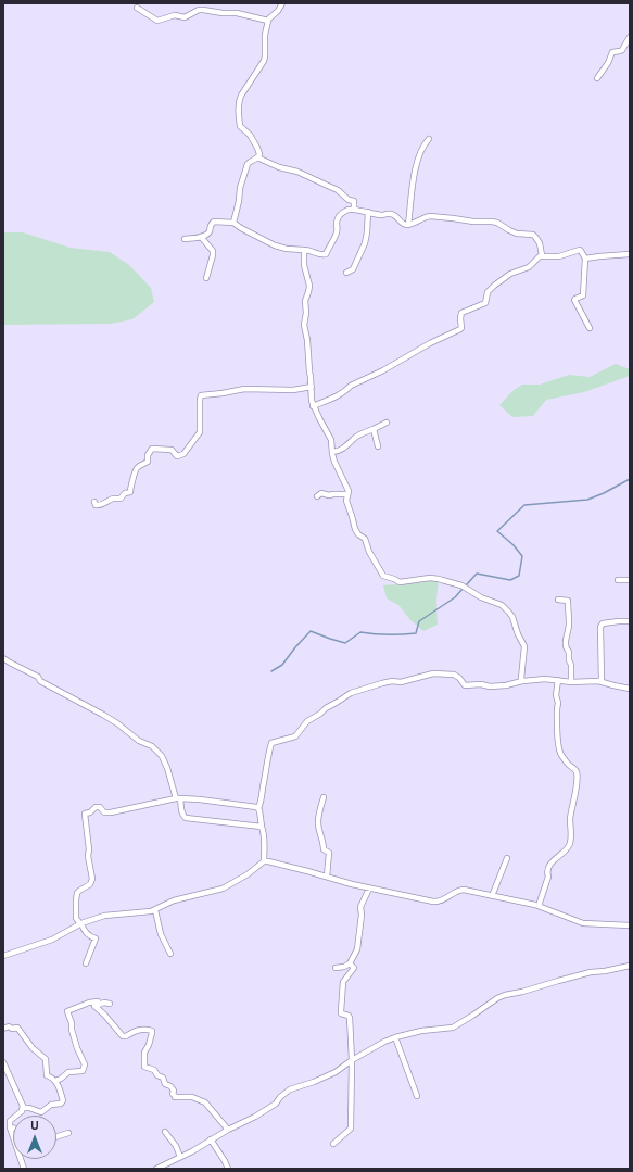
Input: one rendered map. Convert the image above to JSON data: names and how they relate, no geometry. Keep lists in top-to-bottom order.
{
  "north": "top"
}
